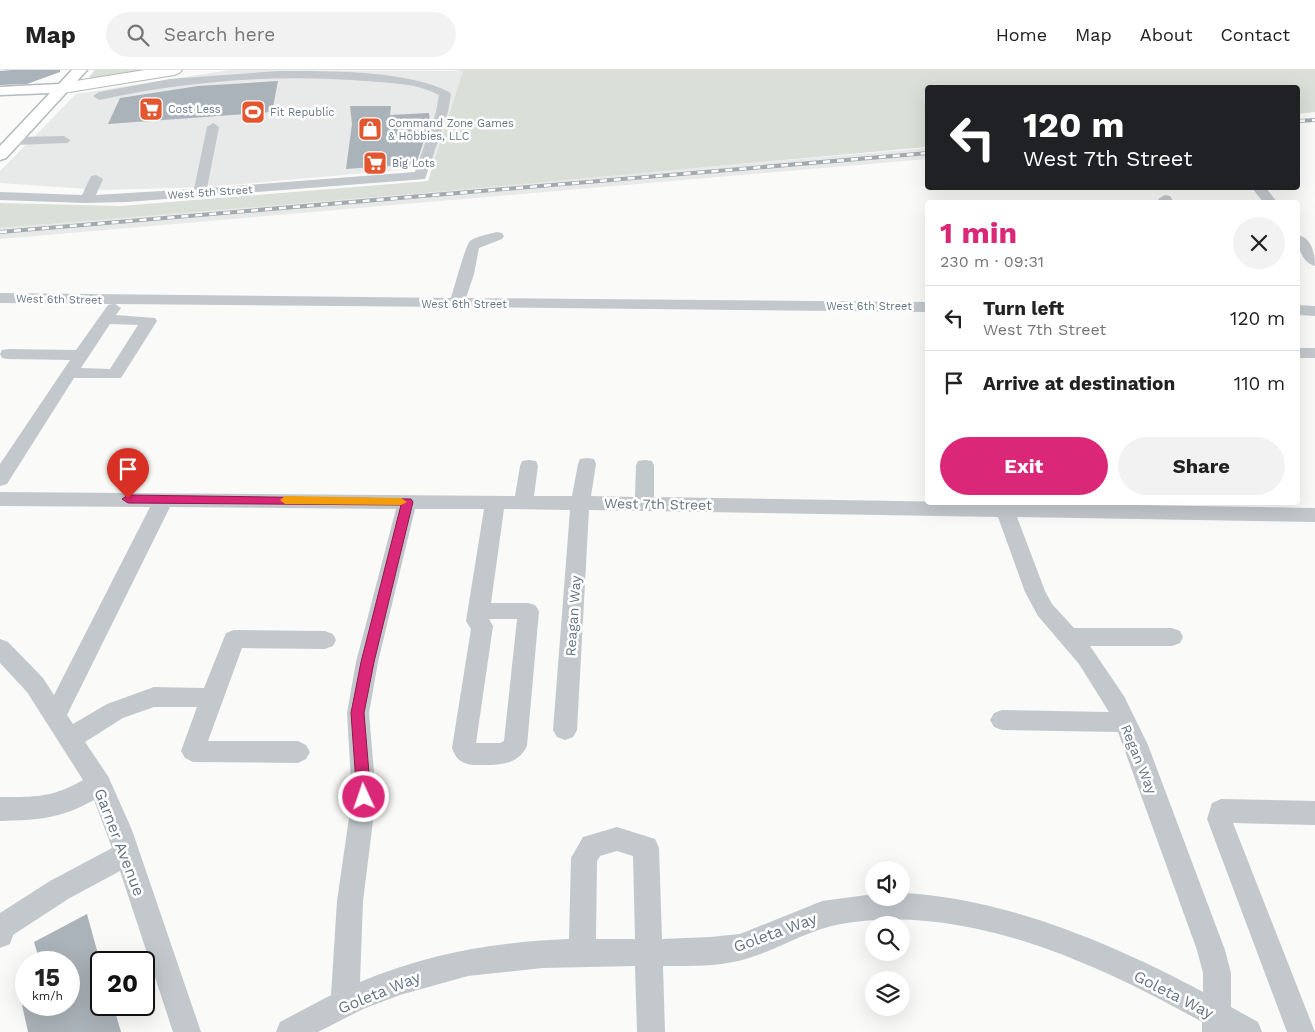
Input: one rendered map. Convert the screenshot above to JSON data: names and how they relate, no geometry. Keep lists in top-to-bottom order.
{
  "streets": {
    "street": [
      "West 5th Street",
      "West 6th Street",
      "West 7th Street",
      "Reagan Way",
      "Regan Way",
      "Garner Avenue",
      "Goleta Way"
    ]
  },
  "crossings": [
    ["West 7th Street", "Reagan Way"],
    ["West 7th Street", "Regan Way"],
    ["Regan Way", "Goleta Way"]
  ],
  "places": {
    "supermarket": ["Cost Less", "Big Lots"],
    "sports": ["Fit Republic"],
    "shop": ["Command Zone Games & Hobbies, LLC"]
  },
  "page": {
    "header": "Map",
    "search": "Search here",
    "nav": [
      "Home",
      "Map",
      "About",
      "Contact"
    ],
    "turn": ["120 m", "West 7th Street"],
    "heading": ["1 min", "230 m · 09:31"],
    "list": [
      {
        "name": "Turn left",
        "note": "West 7th Street",
        "value": "120 m"
      },
      {
        "name": "Arrive at destination",
        "value": "110 m"
      }
    ],
    "buttons": ["Exit", "Share"],
    "speed": "15 km/h",
    "limit": "20"
  }
}
